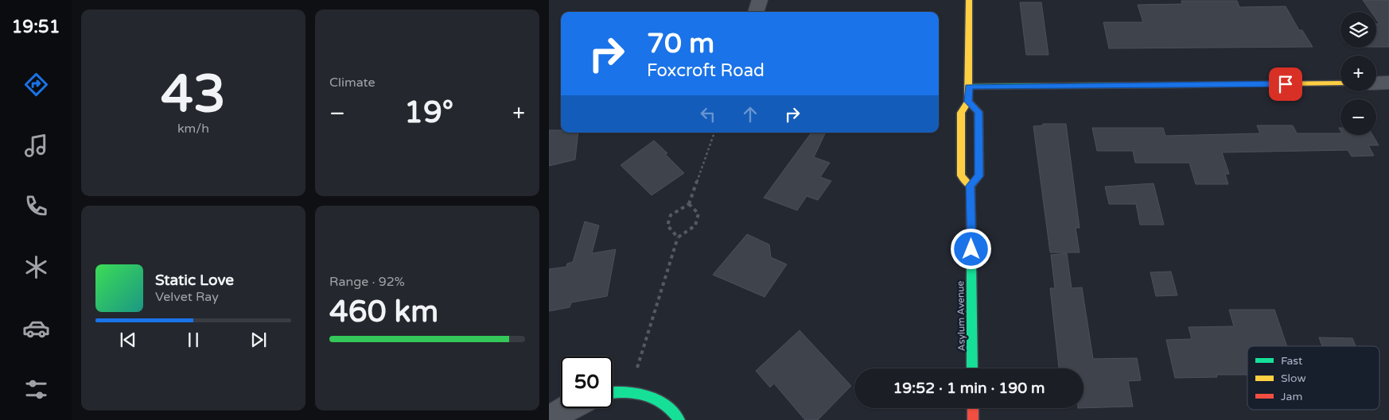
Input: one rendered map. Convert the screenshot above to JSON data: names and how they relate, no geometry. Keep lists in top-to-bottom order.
{
  "streets": {
    "main road": ["Asylum Avenue"]
  },
  "legend": ["Fast", "Slow", "Jam"],
  "page": {
    "tabs": "19:51",
    "tile": [
      ["43", "km/h"],
      "Climate",
      ["Range · 92%", "460 km"]
    ],
    "map_buttons": ["+", "−"],
    "turn": ["70 m", "Foxcroft Road"],
    "heat": ["−", "19°", "+"],
    "song": ["Static Love", "Velvet Ray"],
    "limit": "50",
    "trip": "19:52 · 1 min · 190 m"
  }
}
